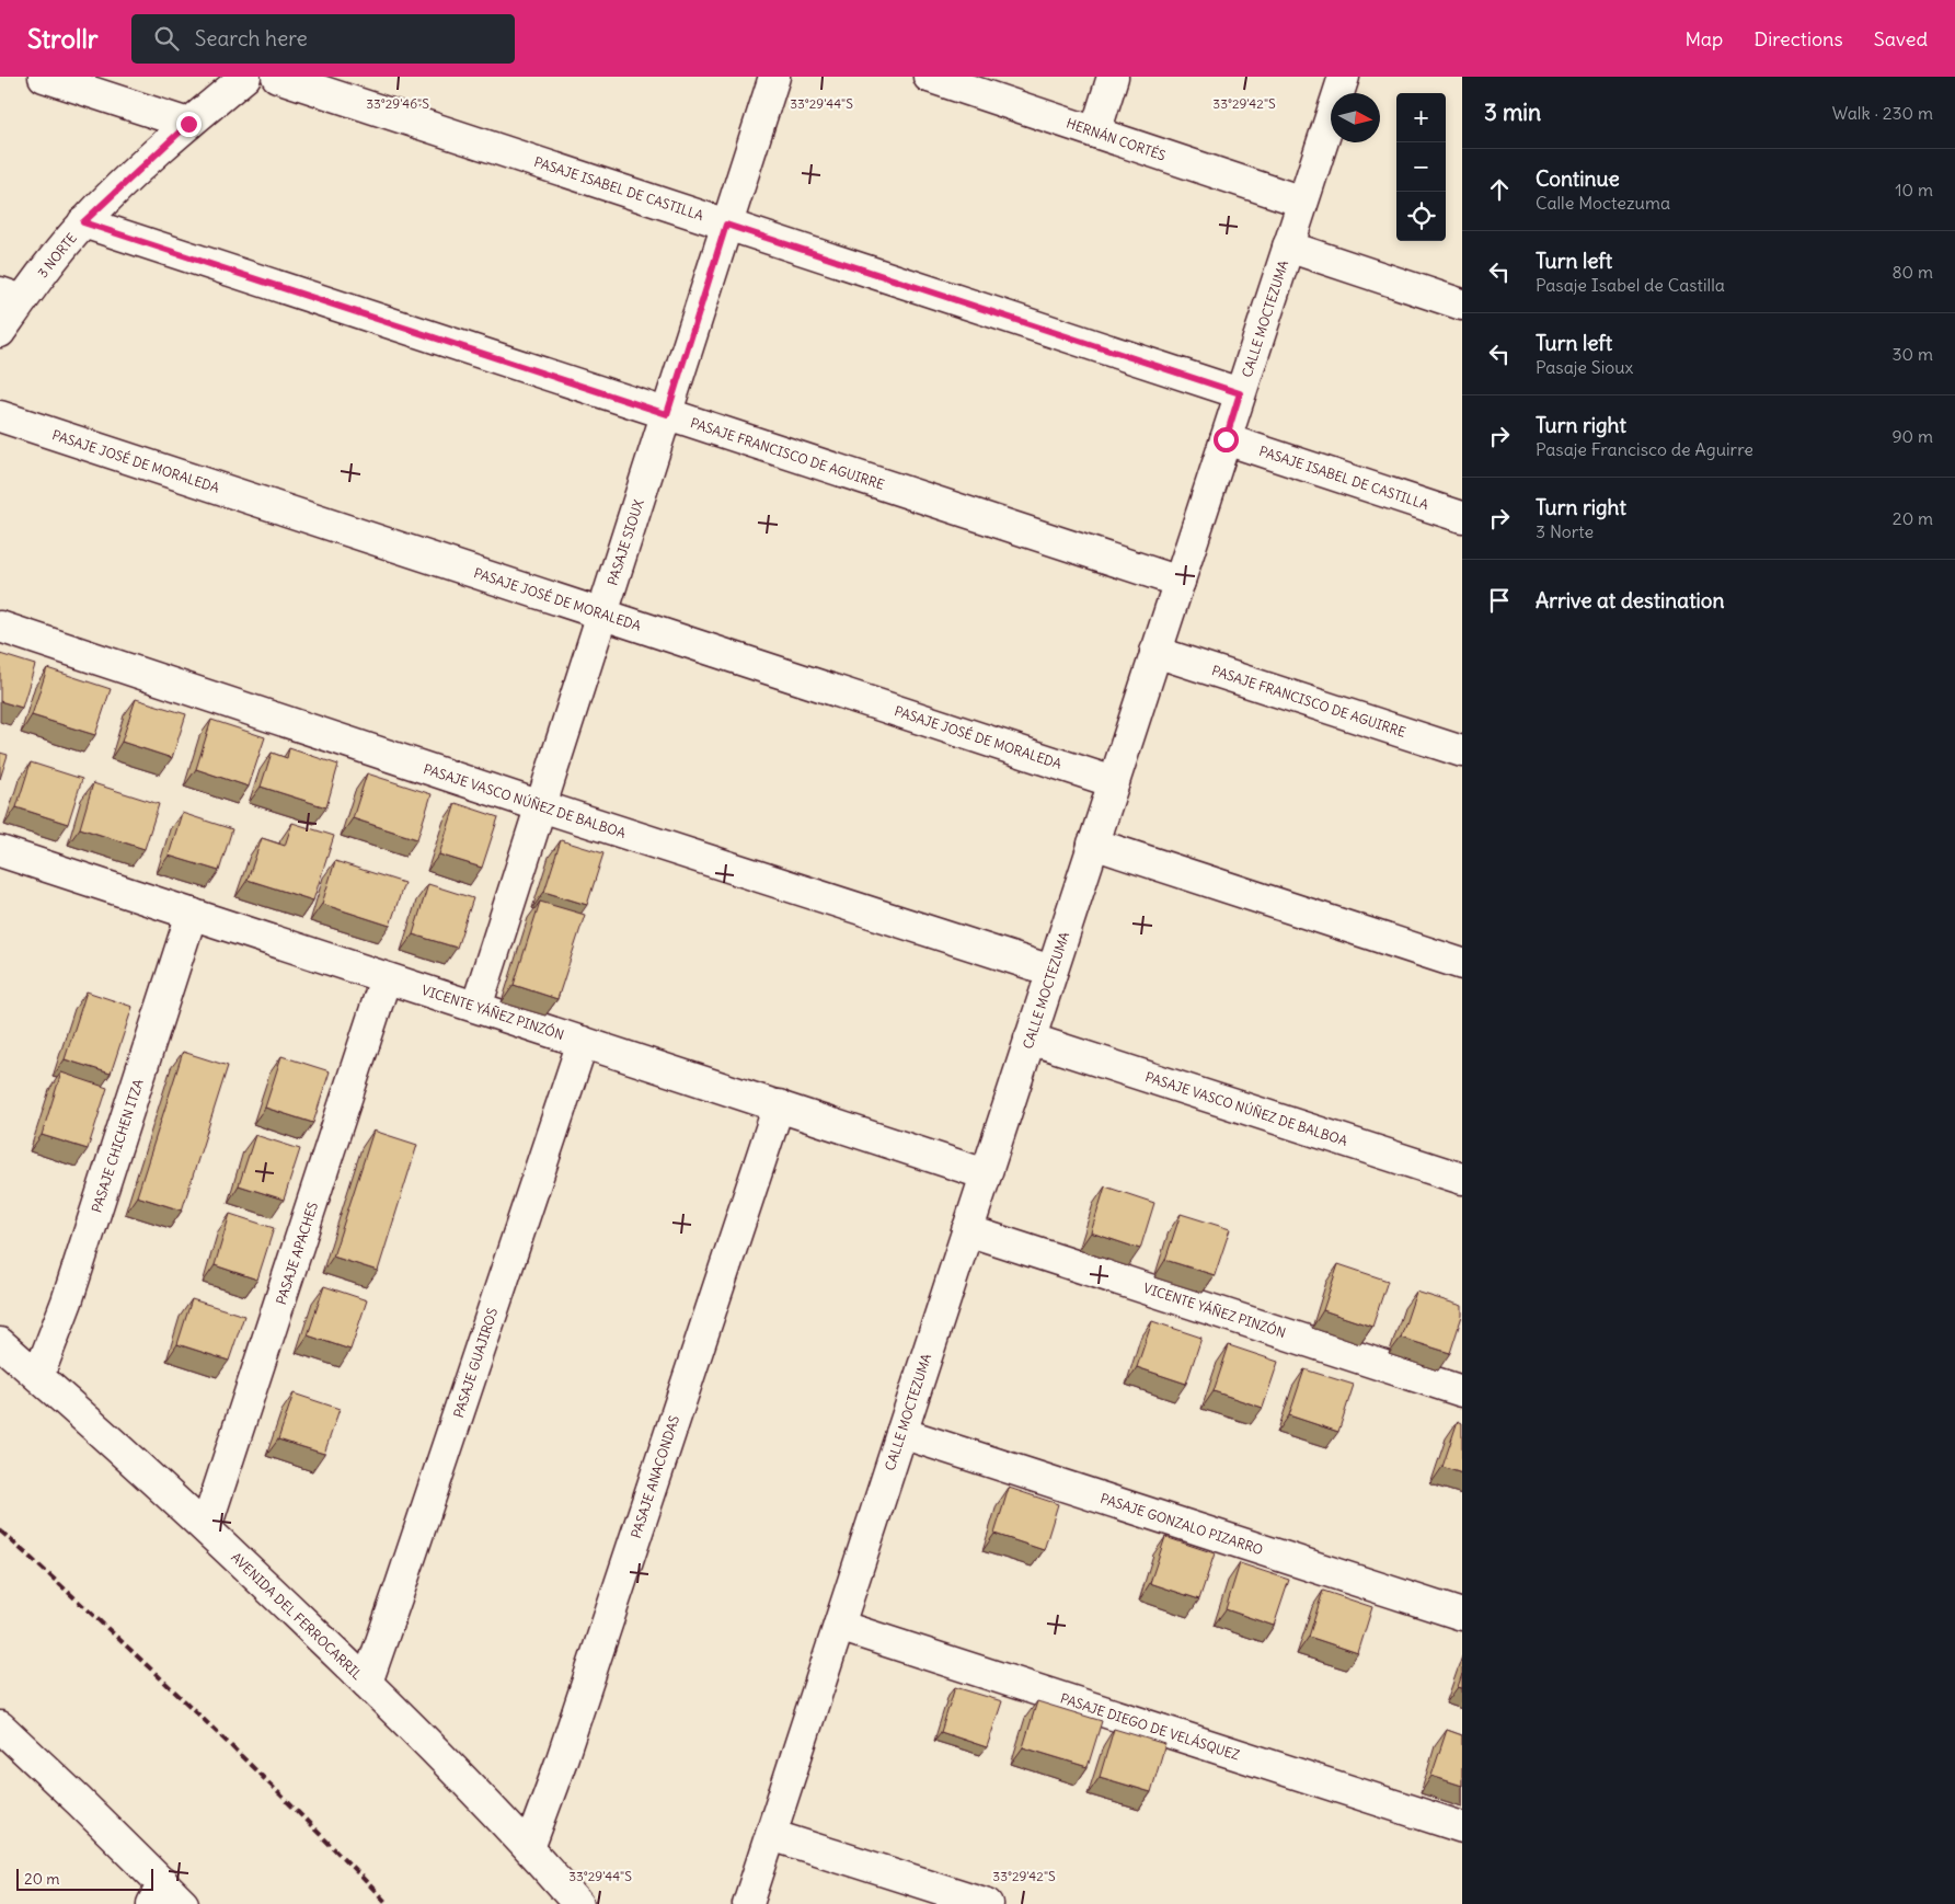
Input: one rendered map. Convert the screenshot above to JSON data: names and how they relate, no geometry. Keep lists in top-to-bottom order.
{
  "streets": {
    "street": [
      "HERNÁN CORTÉS",
      "PASAJE ISABEL DE CASTILLA",
      "3 NORTE",
      "CALLE MOCTEZUMA",
      "PASAJE FRANCISCO DE AGUIRRE",
      "PASAJE JOSÉ DE MORALEDA",
      "PASAJE SIOUX",
      "PASAJE VASCO NÚÑEZ DE BALBOA",
      "VICENTE YÁÑEZ PINZÓN",
      "PASAJE CHICHEN ITZA",
      "PASAJE APACHES",
      "PASAJE GUAJIROS",
      "PASAJE ANACONDAS",
      "PASAJE GONZALO PIZARRO",
      "AVENIDA DEL FERROCARRIL",
      "PASAJE DIEGO DE VELÁSQUEZ"
    ]
  },
  "crossings": [
    ["HERNÁN CORTÉS", "CALLE MOCTEZUMA"],
    ["PASAJE ISABEL DE CASTILLA", "CALLE MOCTEZUMA"],
    ["PASAJE ISABEL DE CASTILLA", "PASAJE SIOUX"],
    ["3 NORTE", "PASAJE FRANCISCO DE AGUIRRE"],
    ["CALLE MOCTEZUMA", "PASAJE FRANCISCO DE AGUIRRE"],
    ["CALLE MOCTEZUMA", "PASAJE JOSÉ DE MORALEDA"],
    ["CALLE MOCTEZUMA", "PASAJE VASCO NÚÑEZ DE BALBOA"],
    ["CALLE MOCTEZUMA", "VICENTE YÁÑEZ PINZÓN"],
    ["CALLE MOCTEZUMA", "PASAJE GONZALO PIZARRO"],
    ["CALLE MOCTEZUMA", "PASAJE DIEGO DE VELÁSQUEZ"],
    ["PASAJE FRANCISCO DE AGUIRRE", "PASAJE SIOUX"],
    ["PASAJE JOSÉ DE MORALEDA", "PASAJE SIOUX"],
    ["PASAJE SIOUX", "PASAJE VASCO NÚÑEZ DE BALBOA"],
    ["PASAJE SIOUX", "VICENTE YÁÑEZ PINZÓN"],
    ["VICENTE YÁÑEZ PINZÓN", "PASAJE CHICHEN ITZA"],
    ["VICENTE YÁÑEZ PINZÓN", "PASAJE APACHES"],
    ["VICENTE YÁÑEZ PINZÓN", "PASAJE GUAJIROS"],
    ["VICENTE YÁÑEZ PINZÓN", "PASAJE ANACONDAS"],
    ["PASAJE CHICHEN ITZA", "AVENIDA DEL FERROCARRIL"],
    ["PASAJE APACHES", "AVENIDA DEL FERROCARRIL"],
    ["PASAJE GUAJIROS", "AVENIDA DEL FERROCARRIL"],
    ["PASAJE ANACONDAS", "AVENIDA DEL FERROCARRIL"]
  ],
  "scale_bar": "20 m",
  "north": "right",
  "page": {
    "header": "Strollr",
    "search": "Search here",
    "nav": ["Map", "Directions", "Saved"],
    "heading": ["3 min", "Walk · 230 m"],
    "map_buttons": ["+", "−"],
    "list": [
      ["Continue", "Calle Moctezuma", "10 m"],
      ["Turn left", "Pasaje Isabel de Castilla", "80 m"],
      ["Turn left", "Pasaje Sioux", "30 m"],
      ["Turn right", "Pasaje Francisco de Aguirre", "90 m"],
      ["Turn right", "3 Norte", "20 m"],
      "Arrive at destination"
    ],
    "scale": "20 m"
  },
  "coordinates": ["33°29'46\"S", "33°29'44\"S", "33°29'42\"S"]
}
